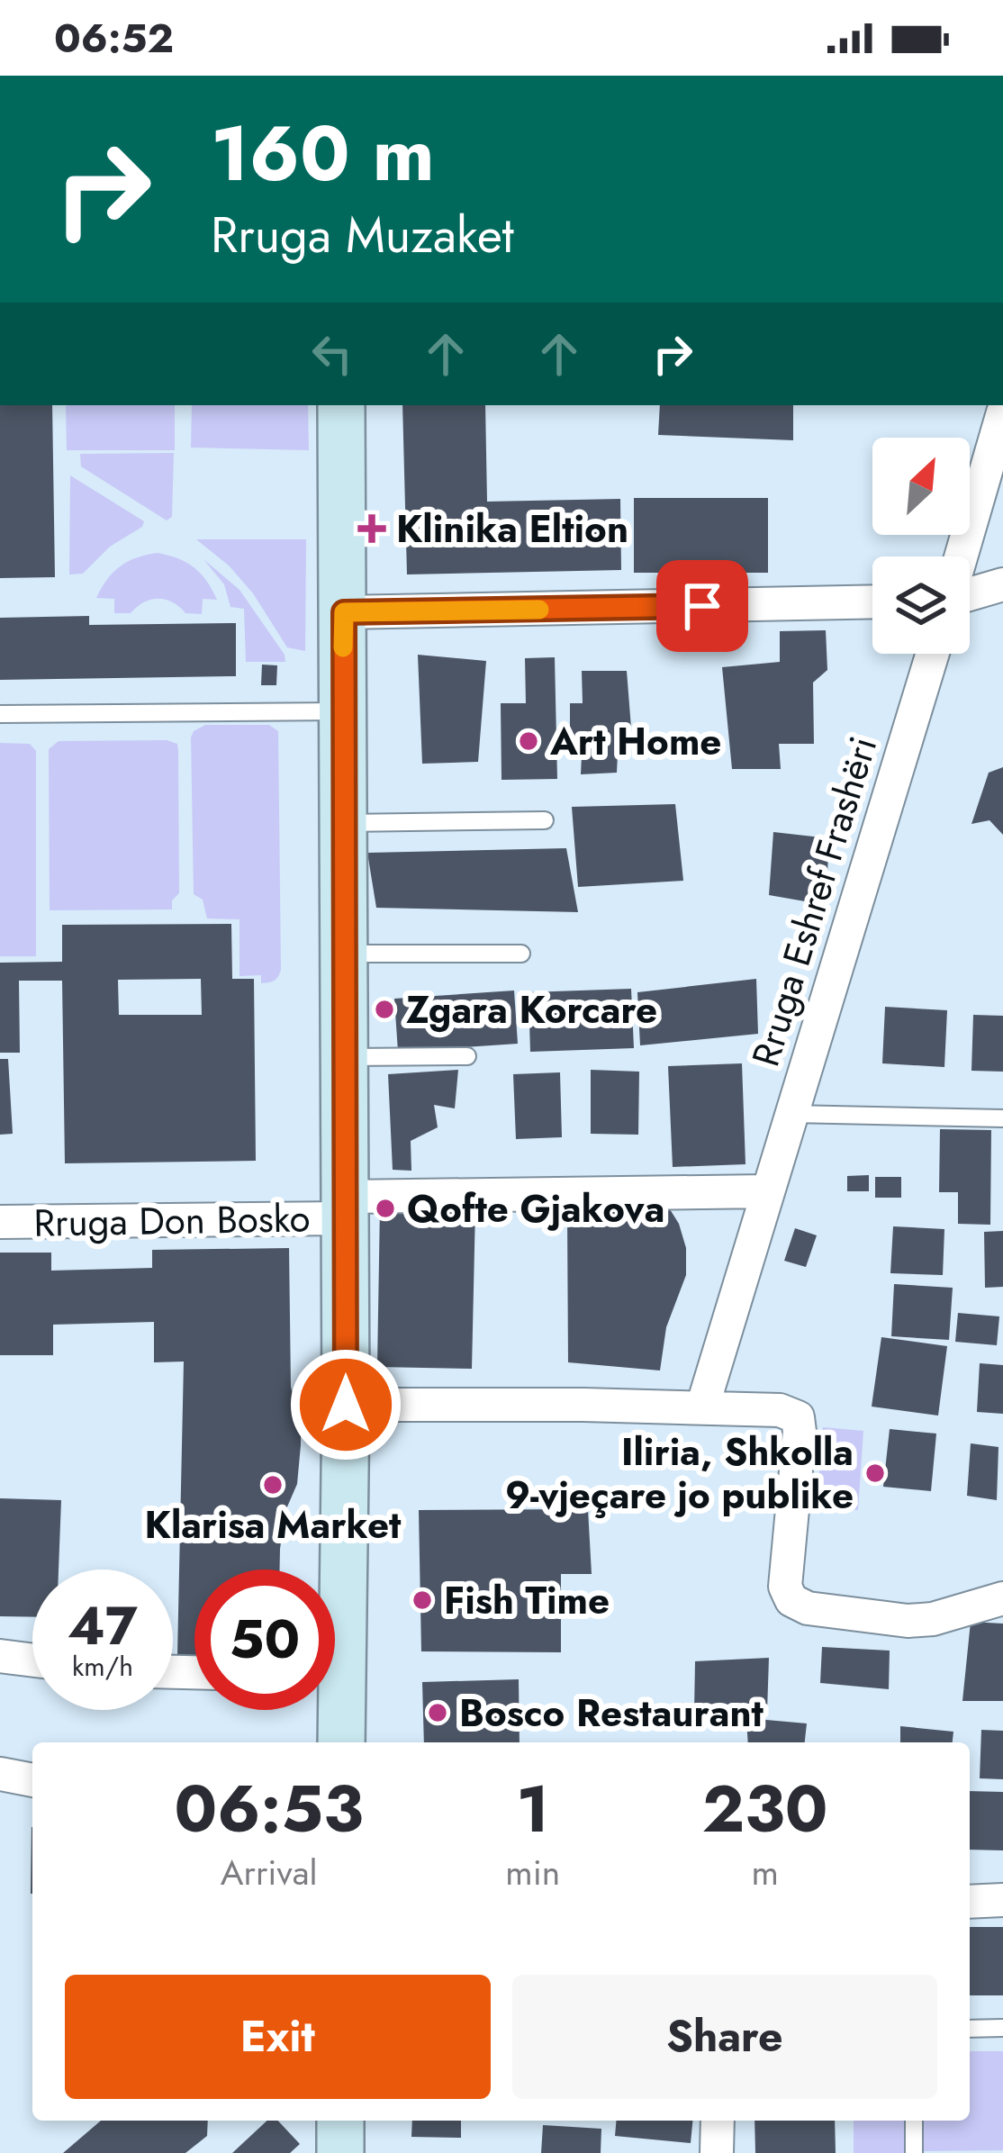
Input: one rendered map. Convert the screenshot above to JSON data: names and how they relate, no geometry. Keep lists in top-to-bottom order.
{
  "streets": {
    "main road": ["Rruga Don Bosko"],
    "street": ["Rruga Eshref Frashëri"]
  },
  "places": {
    "health": ["Klinika Eltion"],
    "other": [
      "Art Home",
      "Zgara Korcare",
      "Qofte Gjakova",
      "Iliria, Shkolla 9-vjeçare jo publike",
      "Klarisa Market",
      "Fish Time",
      "Bosco Restaurant"
    ]
  },
  "north": "top right",
  "page": {
    "status": "06:52",
    "turn": ["160 m", "Rruga Muzaket"],
    "speed": "47 km/h",
    "limit": "50",
    "eta": [
      "06:53",
      "Arrival",
      "1",
      "min",
      "230",
      "m"
    ],
    "buttons": ["Exit", "Share"]
  }
}
